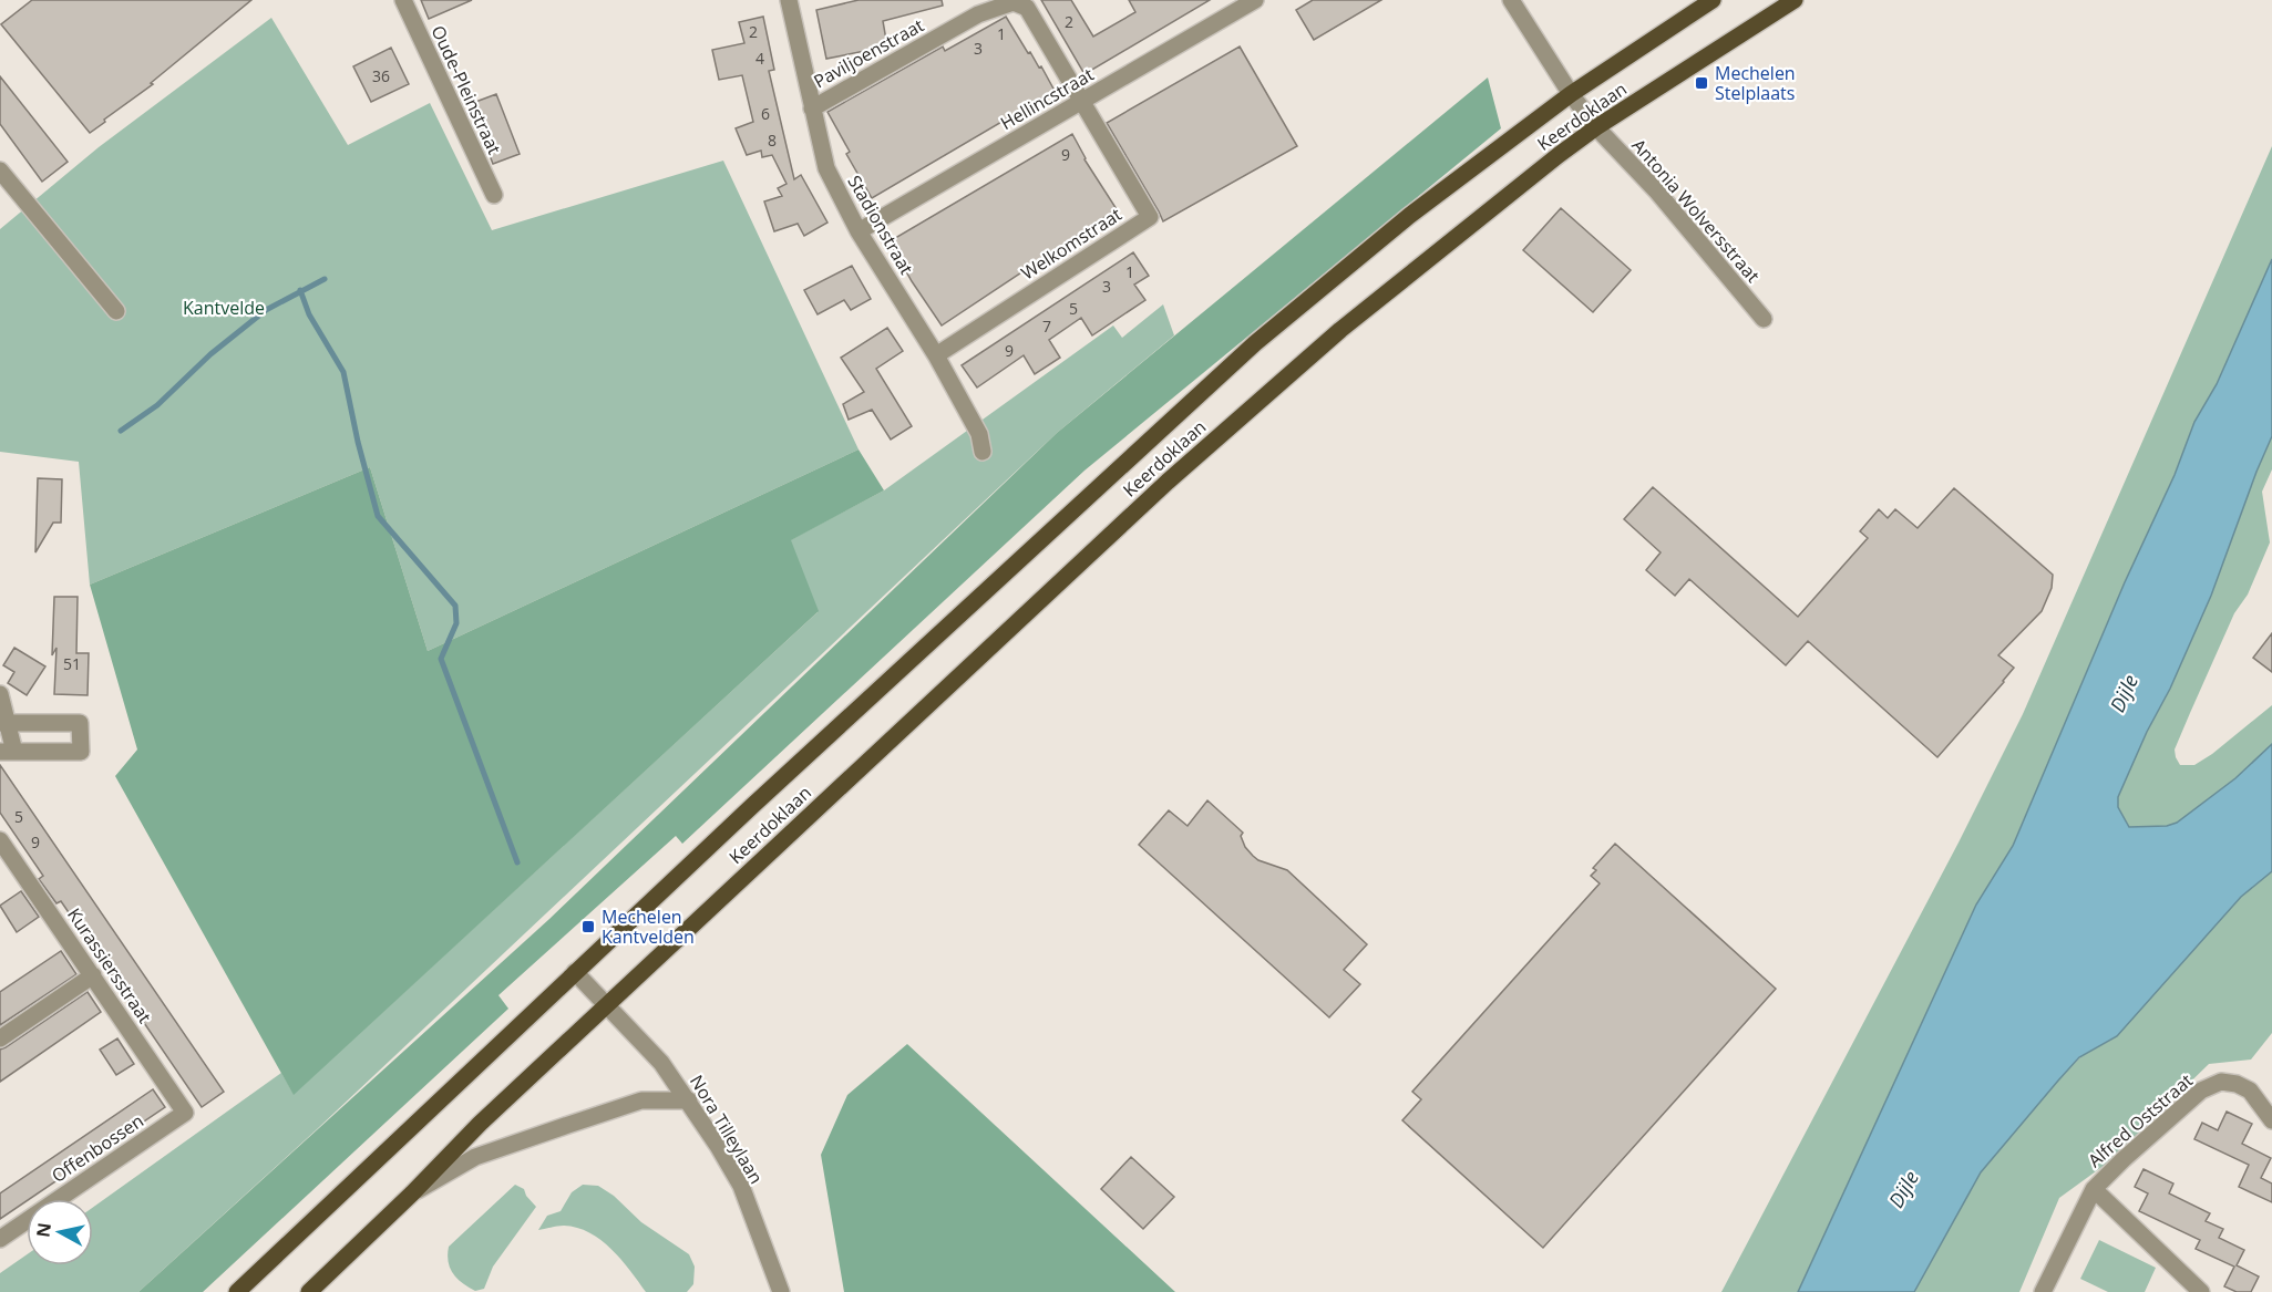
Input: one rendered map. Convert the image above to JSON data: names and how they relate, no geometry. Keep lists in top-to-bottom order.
{
  "streets": {
    "main road": ["Keerdoklaan"],
    "street": [
      "Paviljoenstraat",
      "Oude-Pleinstraat",
      "Hellincstraat",
      "Antonia Wolversstraat",
      "Stadionstraat",
      "Welkomstraat",
      "Kurassiersstraat",
      "Alfred Oststraat",
      "Nora Tilleylaan",
      "Offenbossen"
    ]
  },
  "crossings": [
    ["Paviljoenstraat", "Hellincstraat"],
    ["Paviljoenstraat", "Stadionstraat"],
    ["Paviljoenstraat", "Welkomstraat"],
    ["Hellincstraat", "Stadionstraat"],
    ["Hellincstraat", "Welkomstraat"],
    ["Keerdoklaan", "Antonia Wolversstraat"],
    ["Keerdoklaan", "Nora Tilleylaan"],
    ["Stadionstraat", "Welkomstraat"],
    ["Kurassiersstraat", "Offenbossen"]
  ],
  "water": ["Dijle"],
  "parks": ["Kantvelde"],
  "places": {
    "transit": ["Mechelen Stelplaats", "Mechelen Kantvelden"]
  },
  "house_numbers": [
    "2",
    "2",
    "1",
    "3",
    "4",
    "36",
    "6",
    "8",
    "9",
    "1",
    "3",
    "5",
    "7",
    "9",
    "51",
    "5",
    "9"
  ],
  "north": "left"
}
